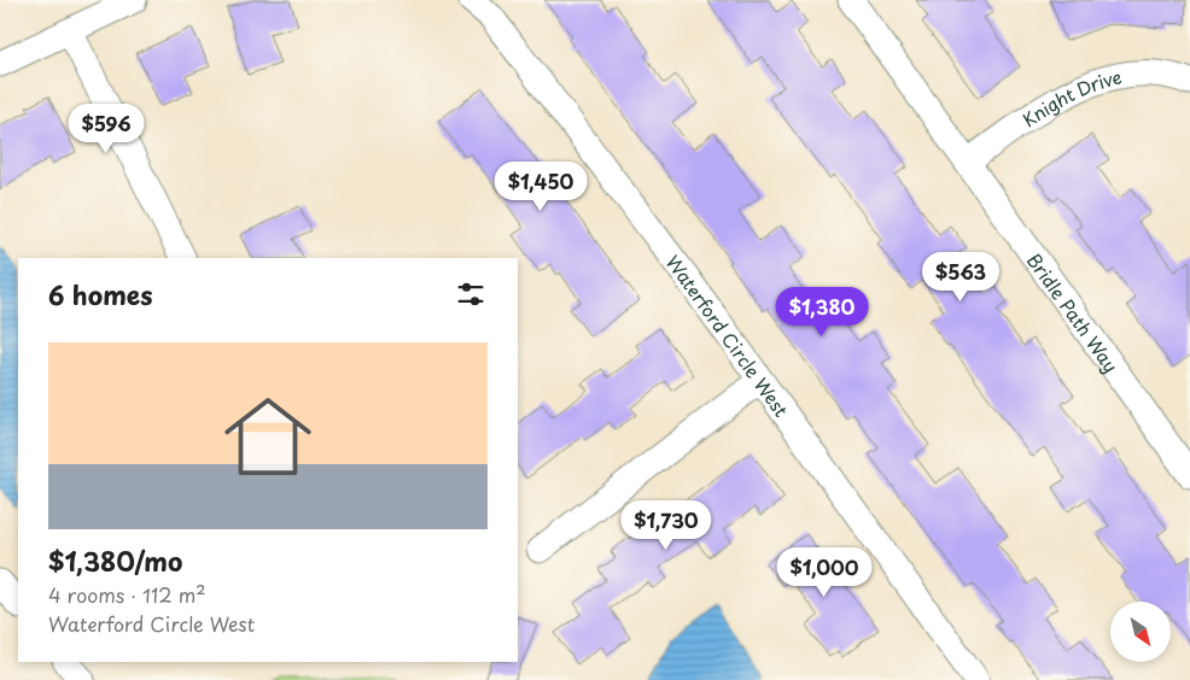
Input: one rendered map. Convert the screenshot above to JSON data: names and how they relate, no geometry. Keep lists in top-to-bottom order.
{
  "streets": {
    "street": ["Knight Drive", "Bridle Path Way", "Waterford Circle West"]
  },
  "crossings": [
    ["Knight Drive", "Bridle Path Way"]
  ],
  "north": "bottom right",
  "page": {
    "price": [
      "$596",
      "$1,450",
      "$563",
      "$1,380",
      "$1,730",
      "$1,000"
    ],
    "heading": "6 homes",
    "list": [
      {
        "name": "$1,380/mo",
        "note": "4 rooms · 112 m² · Waterford Circle West"
      }
    ]
  }
}
